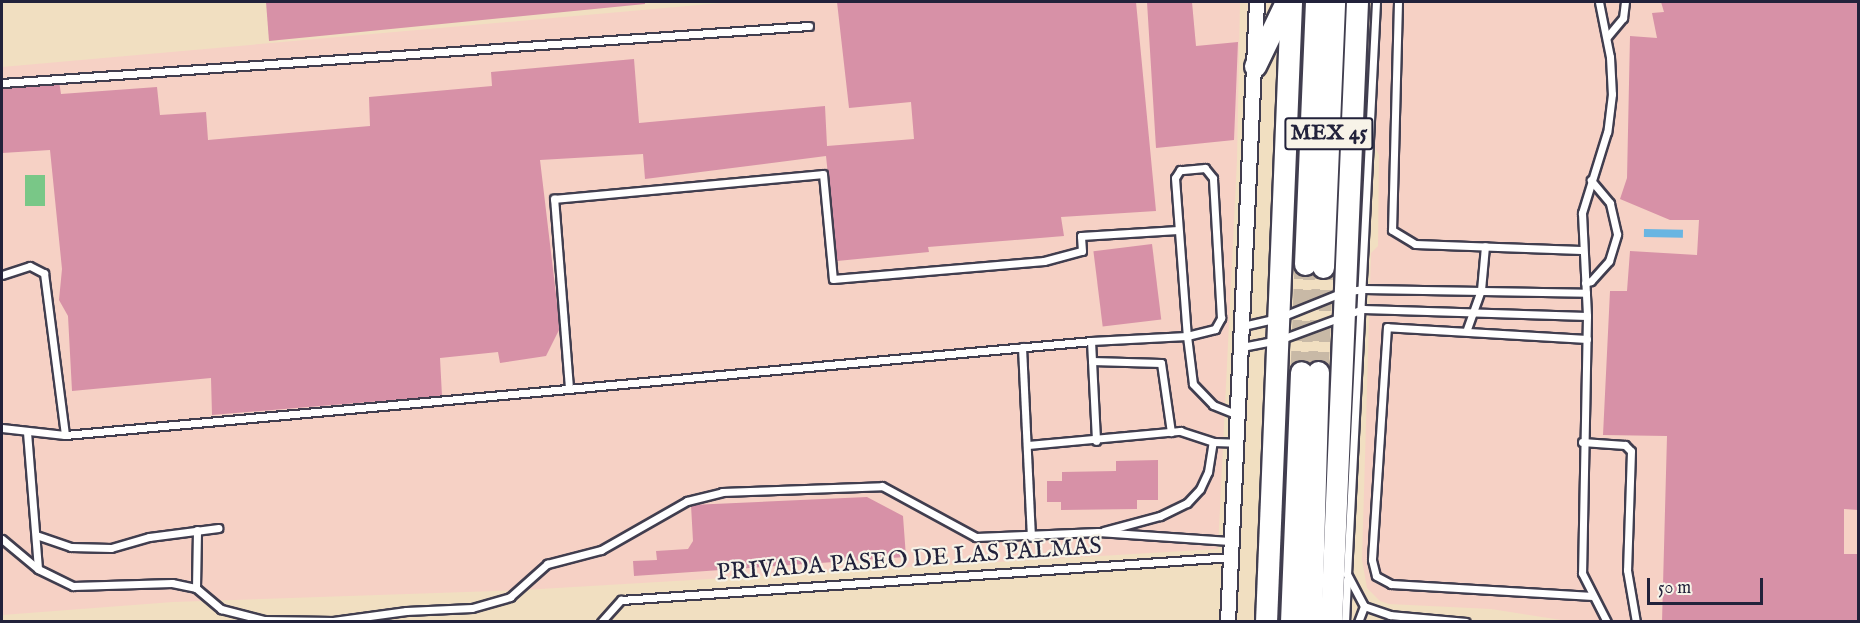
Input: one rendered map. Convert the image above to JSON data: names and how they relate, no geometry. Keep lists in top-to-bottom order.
{
  "streets": {
    "main road": ["MEX 45"],
    "lane": ["PRIVADA PASEO DE LAS PALMAS"]
  },
  "scale_bar": "50 m"
}
